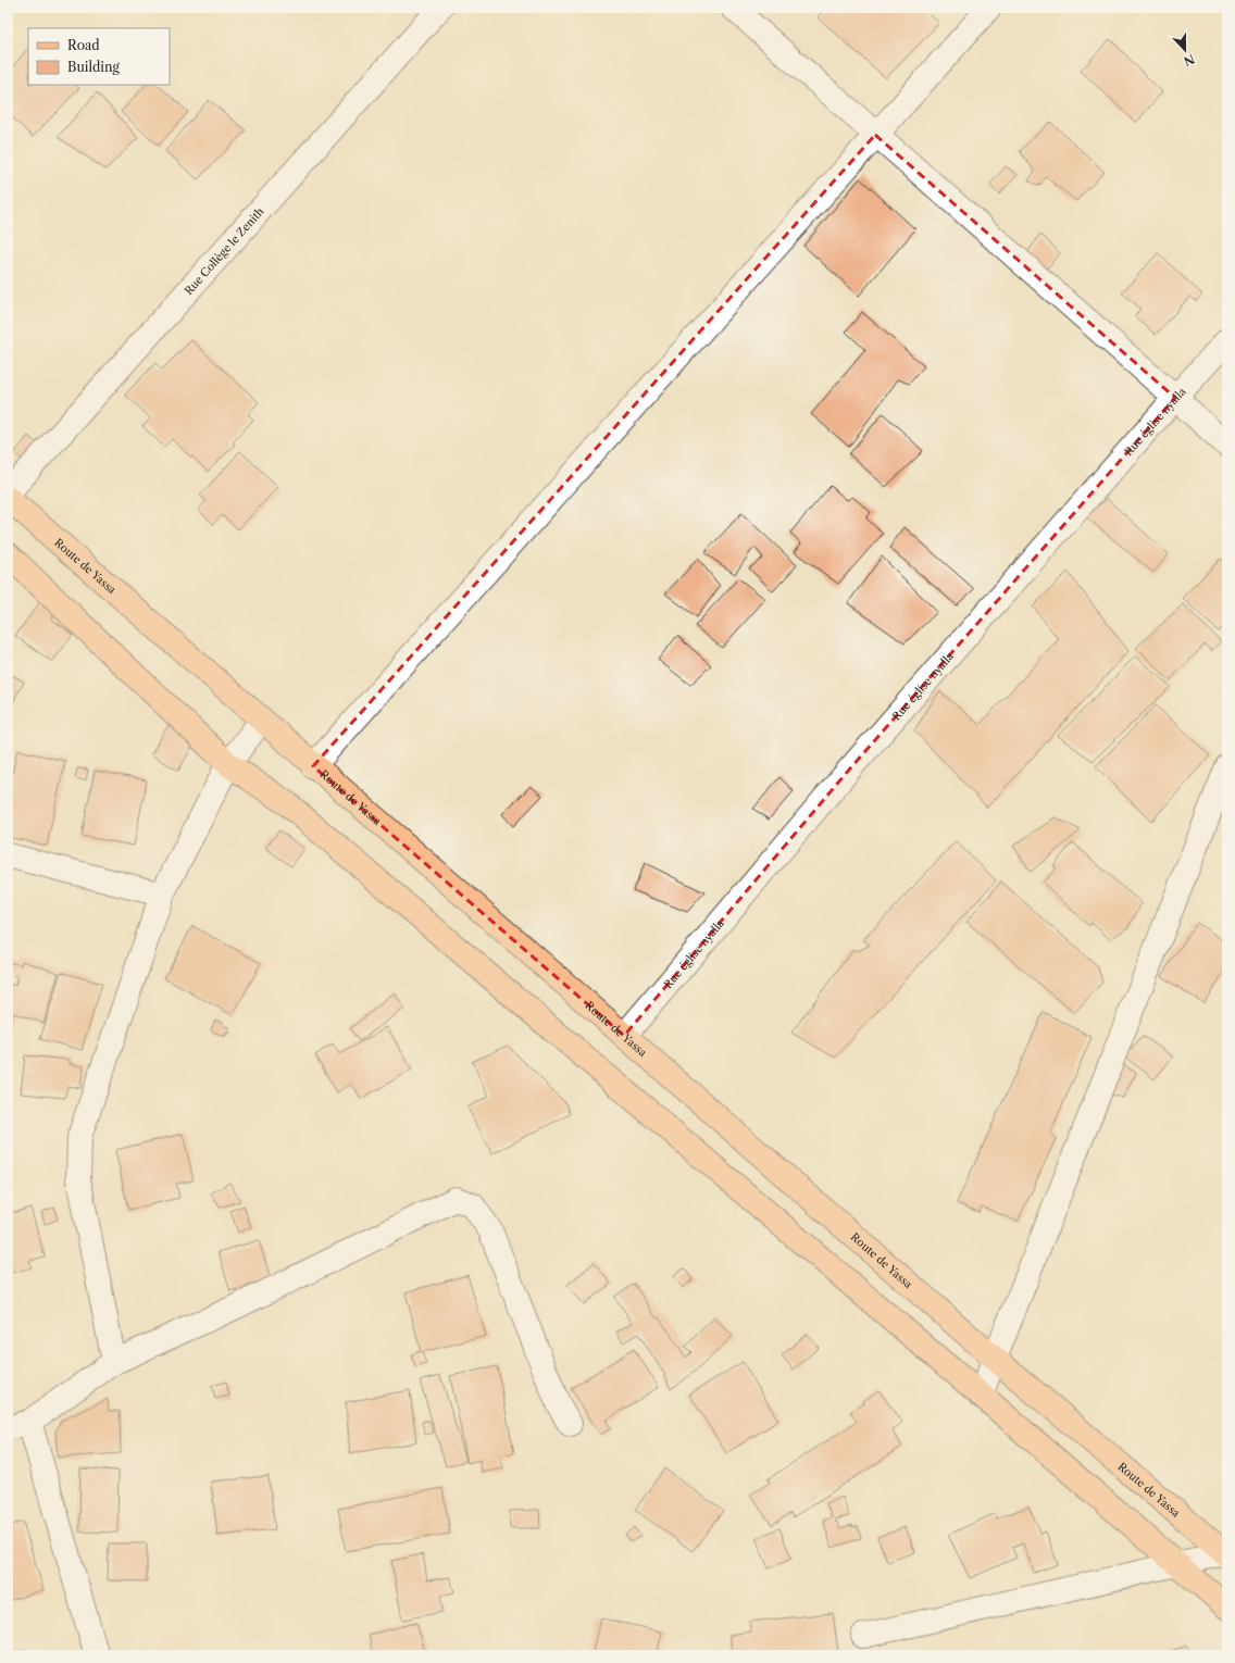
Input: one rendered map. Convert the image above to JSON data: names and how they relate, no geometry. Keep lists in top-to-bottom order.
{
  "streets": {
    "main road": ["Route de Yassa"],
    "street": ["Rue Collège le Zenith", "Rue église nyalla"]
  },
  "crossings": [
    ["Rue église nyalla", "Route de Yassa"]
  ],
  "legend": ["Road", "Building"],
  "north": "bottom"
}
